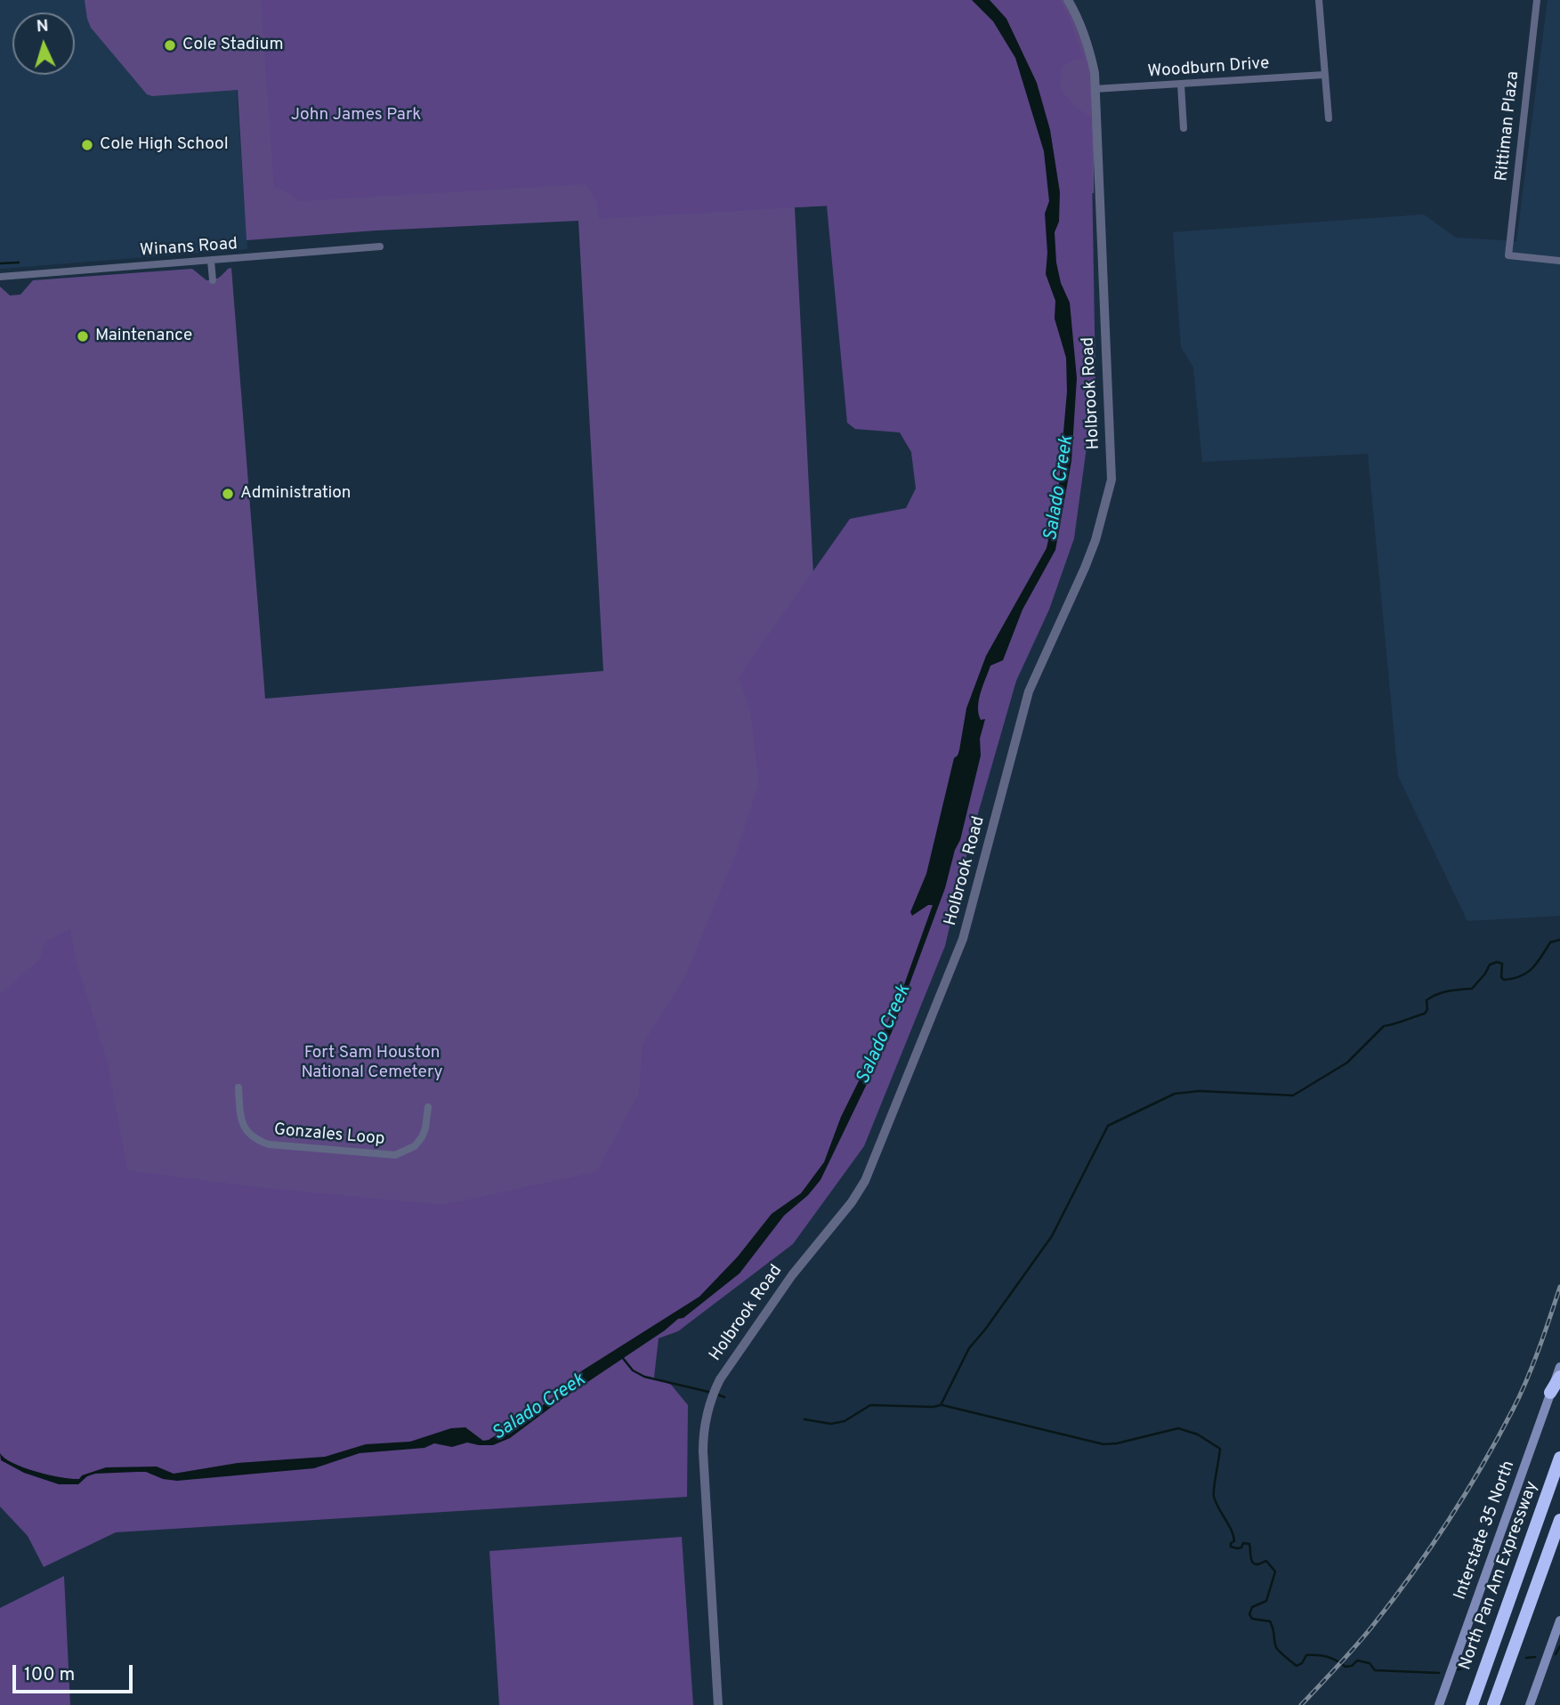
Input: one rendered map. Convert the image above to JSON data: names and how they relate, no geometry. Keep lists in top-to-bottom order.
{
  "streets": {
    "highway": ["North Pan Am Expressway"],
    "main road": ["Interstate 35 North"],
    "street": [
      "Woodburn Drive",
      "Rittiman Plaza",
      "Winans Road",
      "Holbrook Road",
      "Gonzales Loop"
    ]
  },
  "crossings": [
    ["Woodburn Drive", "Holbrook Road"]
  ],
  "water": ["Salado Creek"],
  "parks": ["John James Park", "Fort Sam Houston National Cemetery"],
  "places": [
    "Cole Stadium",
    "Cole High School",
    "Maintenance",
    "Administration"
  ],
  "scale_bar": "100 m",
  "north": "top"
}
